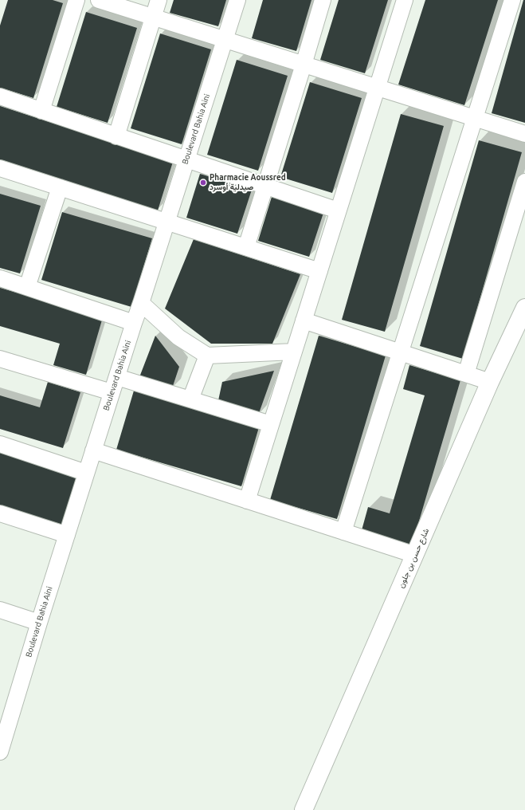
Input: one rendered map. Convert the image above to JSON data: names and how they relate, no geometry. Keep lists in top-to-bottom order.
{
  "streets": {
    "street": ["Boulevard Bahia Aini", "شارع حسن بن جلون"]
  },
  "places": ["Pharmacie Aoussred صيدلية أوسرد"]
}
